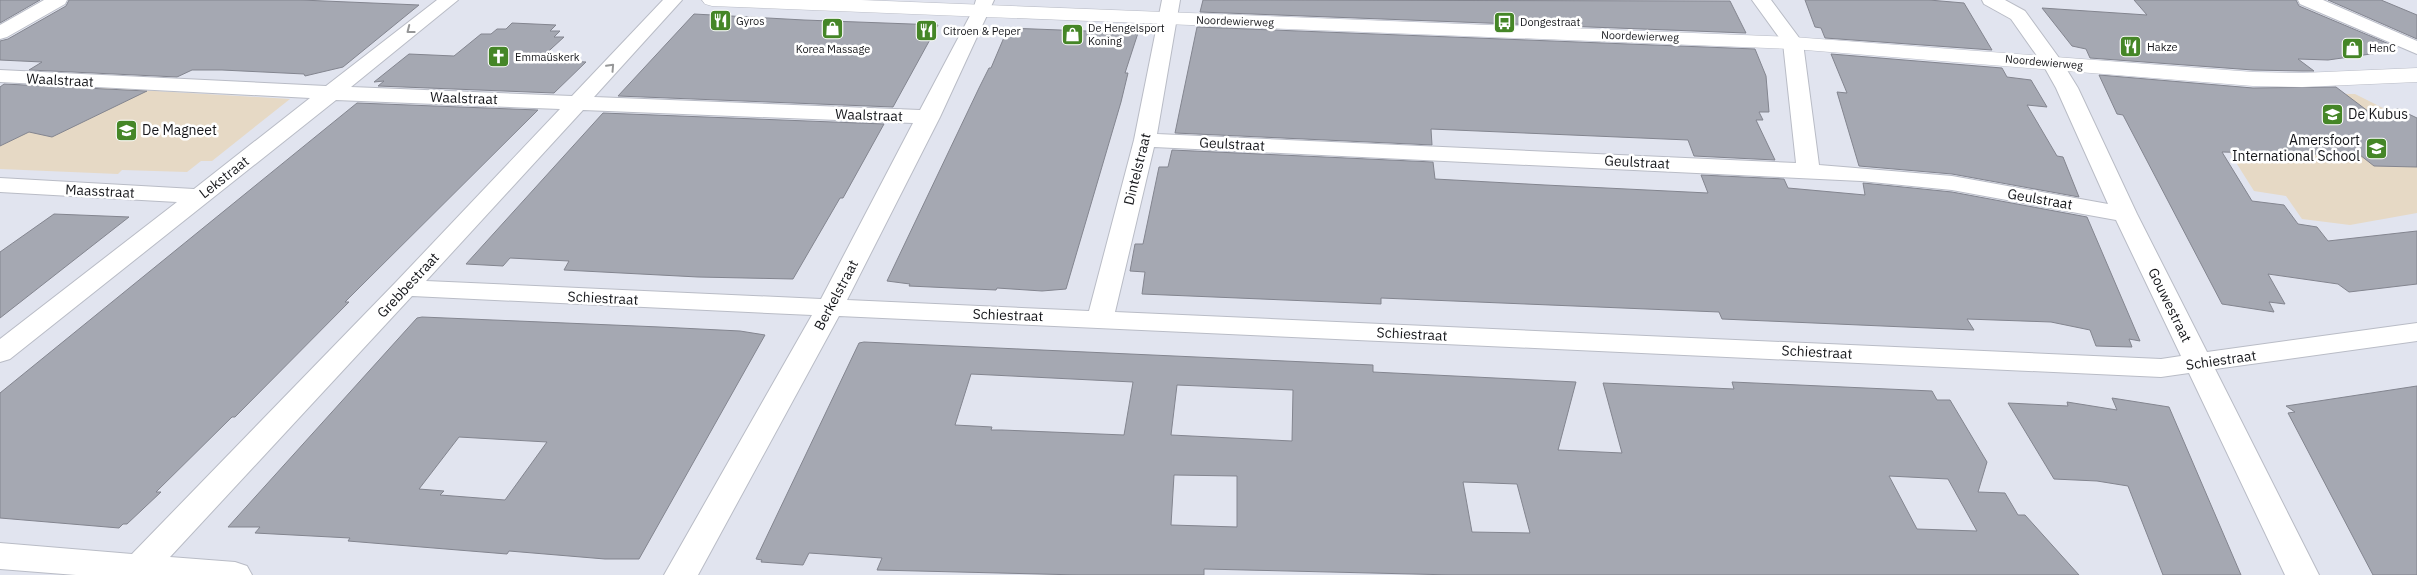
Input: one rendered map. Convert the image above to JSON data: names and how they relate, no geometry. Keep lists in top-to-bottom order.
{
  "streets": {
    "street": [
      "Noordewierweg",
      "Waalstraat",
      "Geulstraat",
      "Dintelstraat",
      "Lekstraat",
      "Maasstraat",
      "Grebbestraat",
      "Berkelstraat",
      "Schiestraat",
      "Gouwestraat"
    ]
  },
  "crossings": [
    ["Noordewierweg", "Dintelstraat"],
    ["Noordewierweg", "Berkelstraat"],
    ["Noordewierweg", "Gouwestraat"],
    ["Waalstraat", "Lekstraat"],
    ["Waalstraat", "Grebbestraat"],
    ["Waalstraat", "Berkelstraat"],
    ["Geulstraat", "Dintelstraat"],
    ["Geulstraat", "Gouwestraat"],
    ["Dintelstraat", "Schiestraat"],
    ["Lekstraat", "Maasstraat"],
    ["Grebbestraat", "Schiestraat"],
    ["Berkelstraat", "Schiestraat"],
    ["Schiestraat", "Gouwestraat"]
  ],
  "places": {
    "restaurant": ["Gyros", "Citroen & Peper", "Hakze"],
    "bus stop": ["Dongestraat"],
    "shop": ["Korea Massage", "De Hengelsport Koning", "HenC"],
    "church": ["Emmaüskerk"],
    "school or university": ["De Kubus", "De Magneet", "Amersfoort International School"]
  }
}
